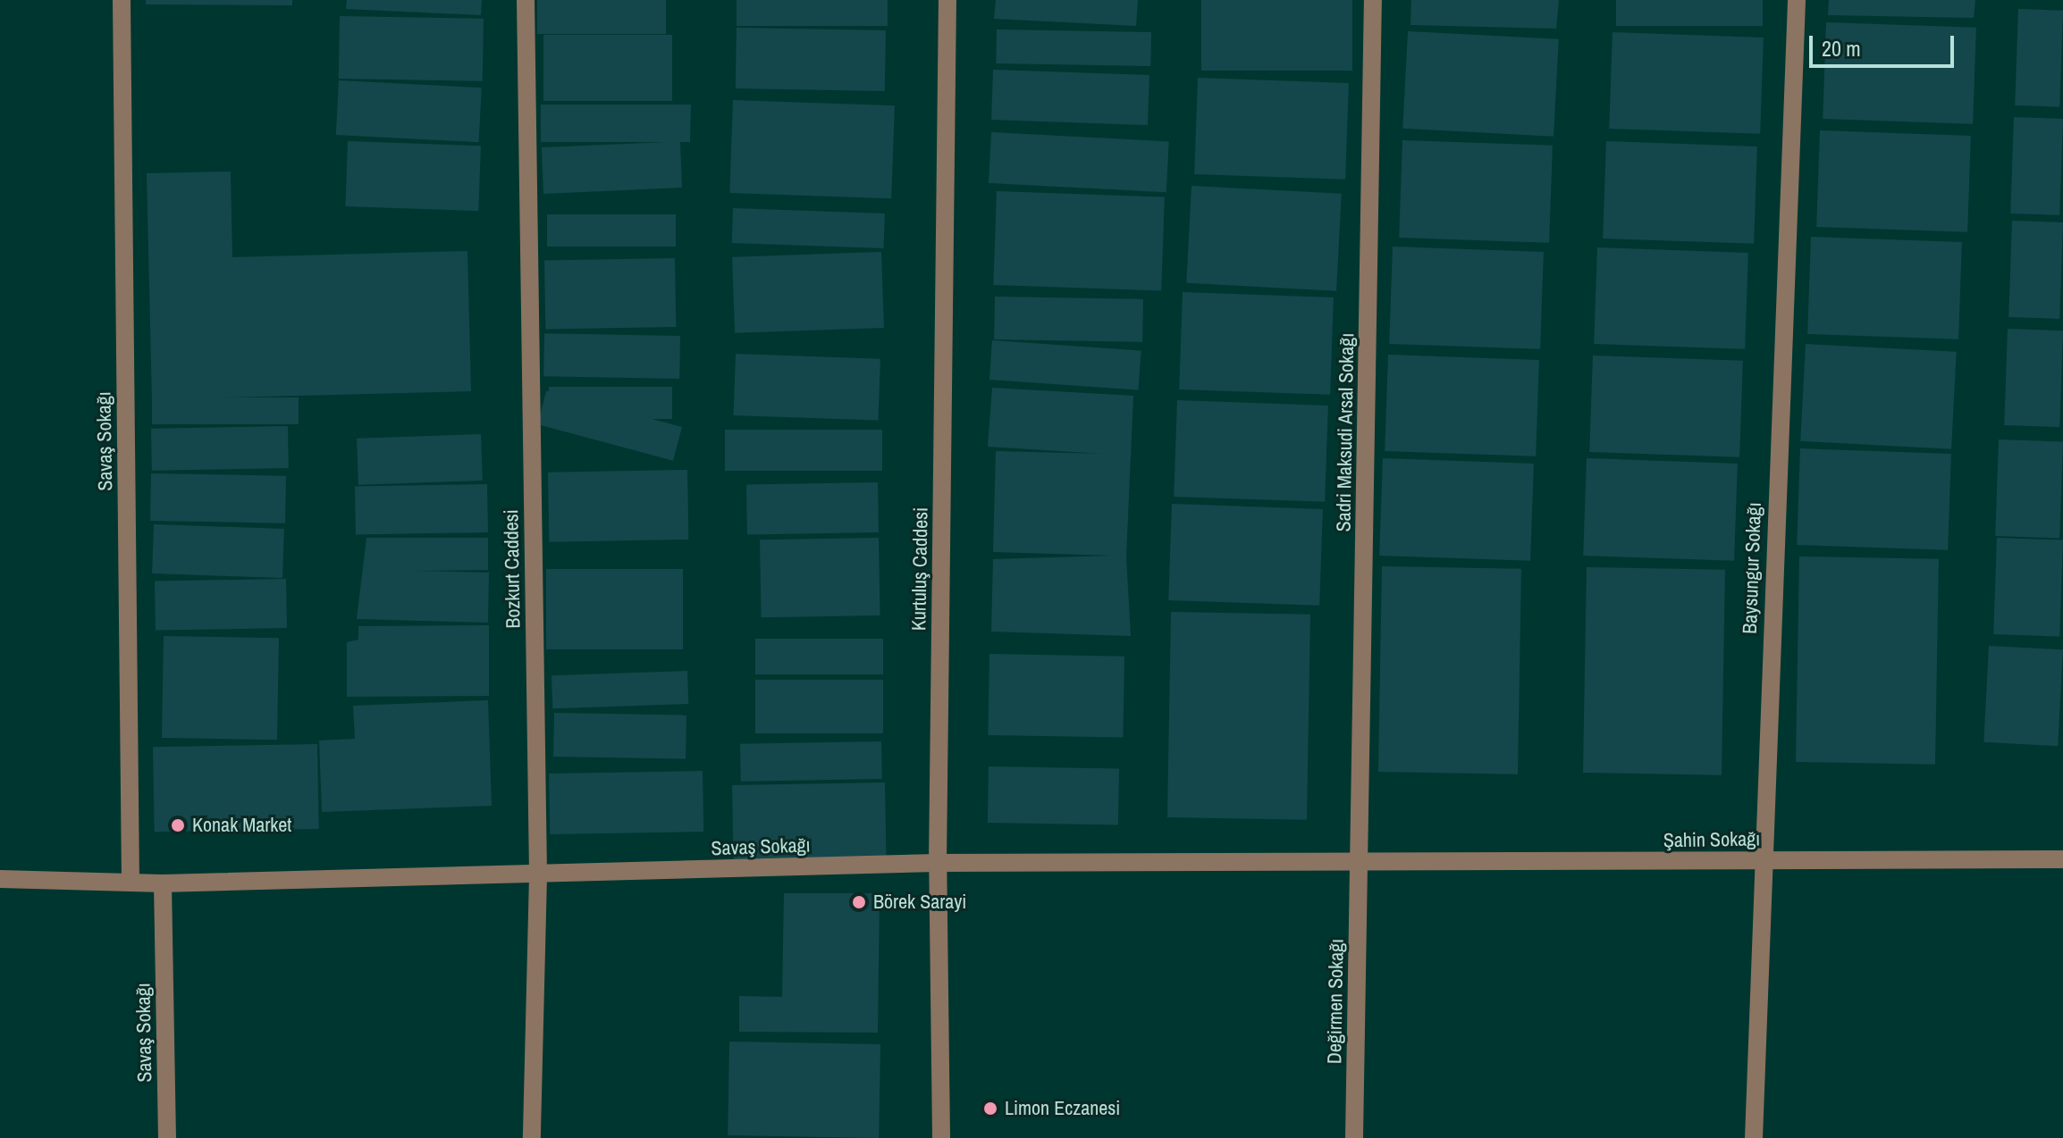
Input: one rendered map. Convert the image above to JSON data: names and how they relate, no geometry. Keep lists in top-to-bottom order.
{
  "streets": {
    "street": [
      "Sadri Maksudi Arsal Sokağı",
      "Savaş Sokağı",
      "Baysungur Sokağı",
      "Bozkurt Caddesi",
      "Kurtuluş Caddesi",
      "Şahin Sokağı",
      "Değirmen Sokağı"
    ]
  },
  "crossings": [
    ["Sadri Maksudi Arsal Sokağı", "Savaş Sokağı"],
    ["Sadri Maksudi Arsal Sokağı", "Şahin Sokağı"],
    ["Sadri Maksudi Arsal Sokağı", "Değirmen Sokağı"],
    ["Savaş Sokağı", "Bozkurt Caddesi"],
    ["Savaş Sokağı", "Kurtuluş Caddesi"],
    ["Savaş Sokağı", "Şahin Sokağı"],
    ["Savaş Sokağı", "Değirmen Sokağı"],
    ["Baysungur Sokağı", "Şahin Sokağı"],
    ["Şahin Sokağı", "Değirmen Sokağı"]
  ],
  "places": ["Konak Market", "Börek Sarayi", "Limon Eczanesi"],
  "scale_bar": "20 m"
}
